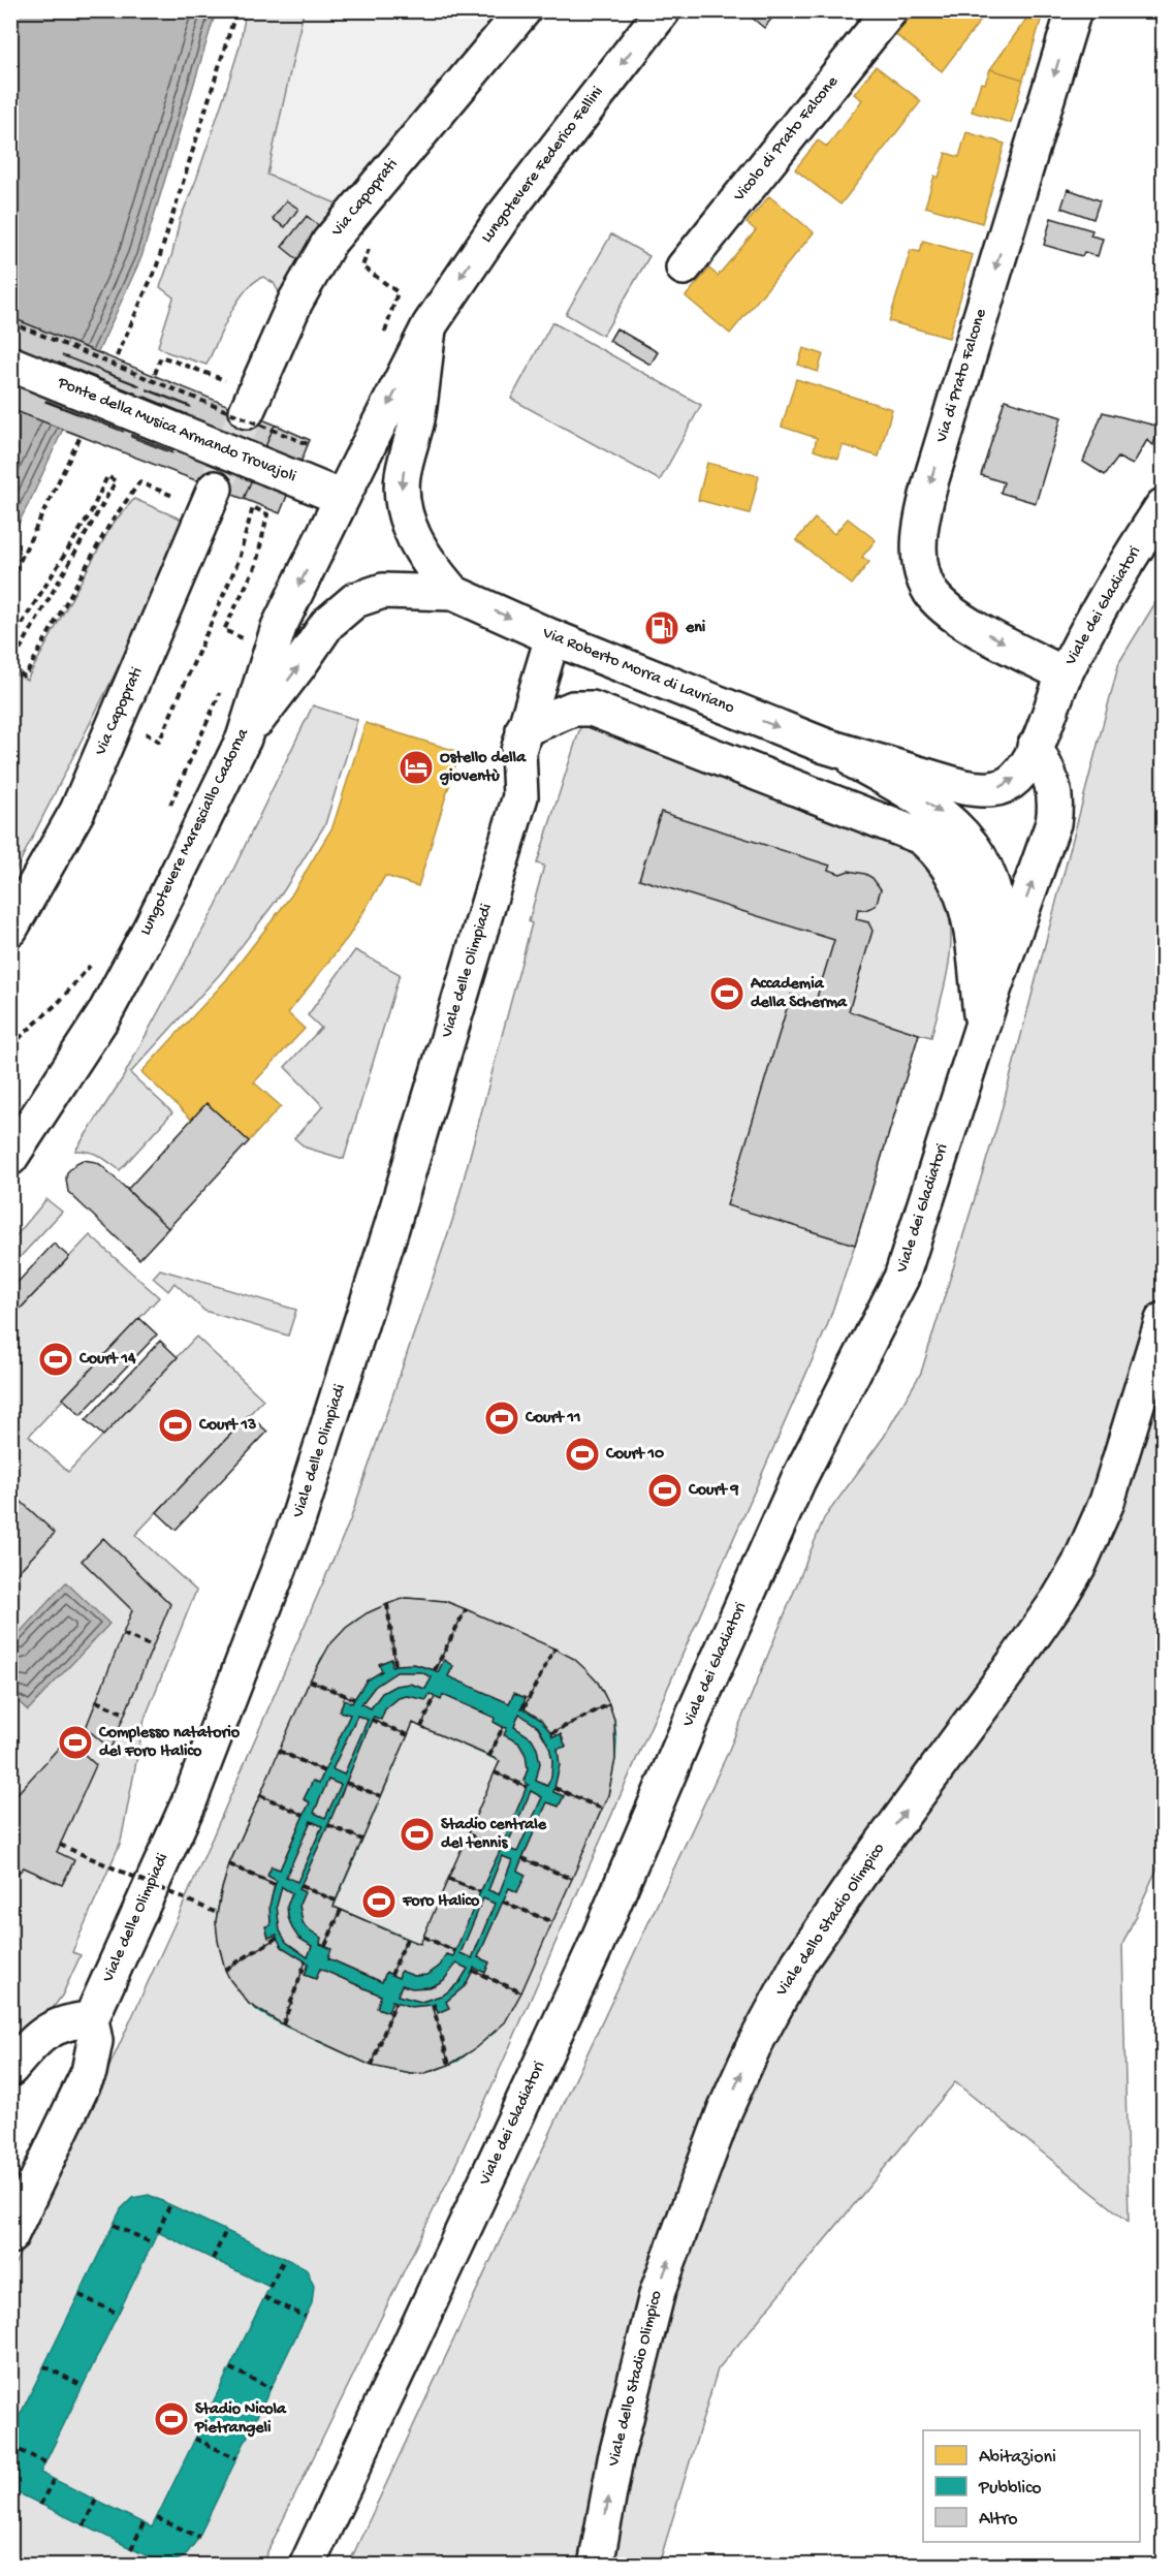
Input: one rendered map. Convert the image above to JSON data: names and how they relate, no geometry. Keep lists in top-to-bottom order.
{
  "streets": {
    "main road": [
      "Vicolo di Prato Falcone",
      "Lungotevere Federico Fellini",
      "Via Capoprati",
      "Via di Prato Falcone",
      "Ponte della Musica Armando Trovajoli",
      "Viale dei Gladiatori",
      "Via Roberto Morra di Lavriano",
      "Lungotevere Maresciallo Cadorna",
      "Viale delle Olimpiadi",
      "Viale dello Stadio Olimpico"
    ]
  },
  "crossings": [
    ["Lungotevere Federico Fellini", "Via Roberto Morra di Lavriano"],
    ["Lungotevere Federico Fellini", "Lungotevere Maresciallo Cadorna"],
    ["Via di Prato Falcone", "Viale dei Gladiatori"],
    ["Via di Prato Falcone", "Via Roberto Morra di Lavriano"],
    ["Ponte della Musica Armando Trovajoli", "Lungotevere Maresciallo Cadorna"],
    ["Viale dei Gladiatori", "Via Roberto Morra di Lavriano"],
    ["Via Roberto Morra di Lavriano", "Lungotevere Maresciallo Cadorna"],
    ["Via Roberto Morra di Lavriano", "Viale delle Olimpiadi"]
  ],
  "one_way": [
    "Lungotevere Federico Fellini",
    "Via di Prato Falcone",
    "Lungotevere Maresciallo Cadorna",
    "Viale dello Stadio Olimpico"
  ],
  "places": {
    "fuel station": ["eni"],
    "hotel": ["Ostello della gioventù"],
    "sports": [
      "Accademia della Scherma",
      "Court 14",
      "Court 11",
      "Court 13",
      "Court 10",
      "Court 9",
      "Complesso natatorio del Foro Italico",
      "Stadio centrale del tennis",
      "Foro Italico",
      "Stadio Nicola Pietrangeli"
    ]
  },
  "legend": ["Abitazioni", "Pubblico", "Altro"]
}
